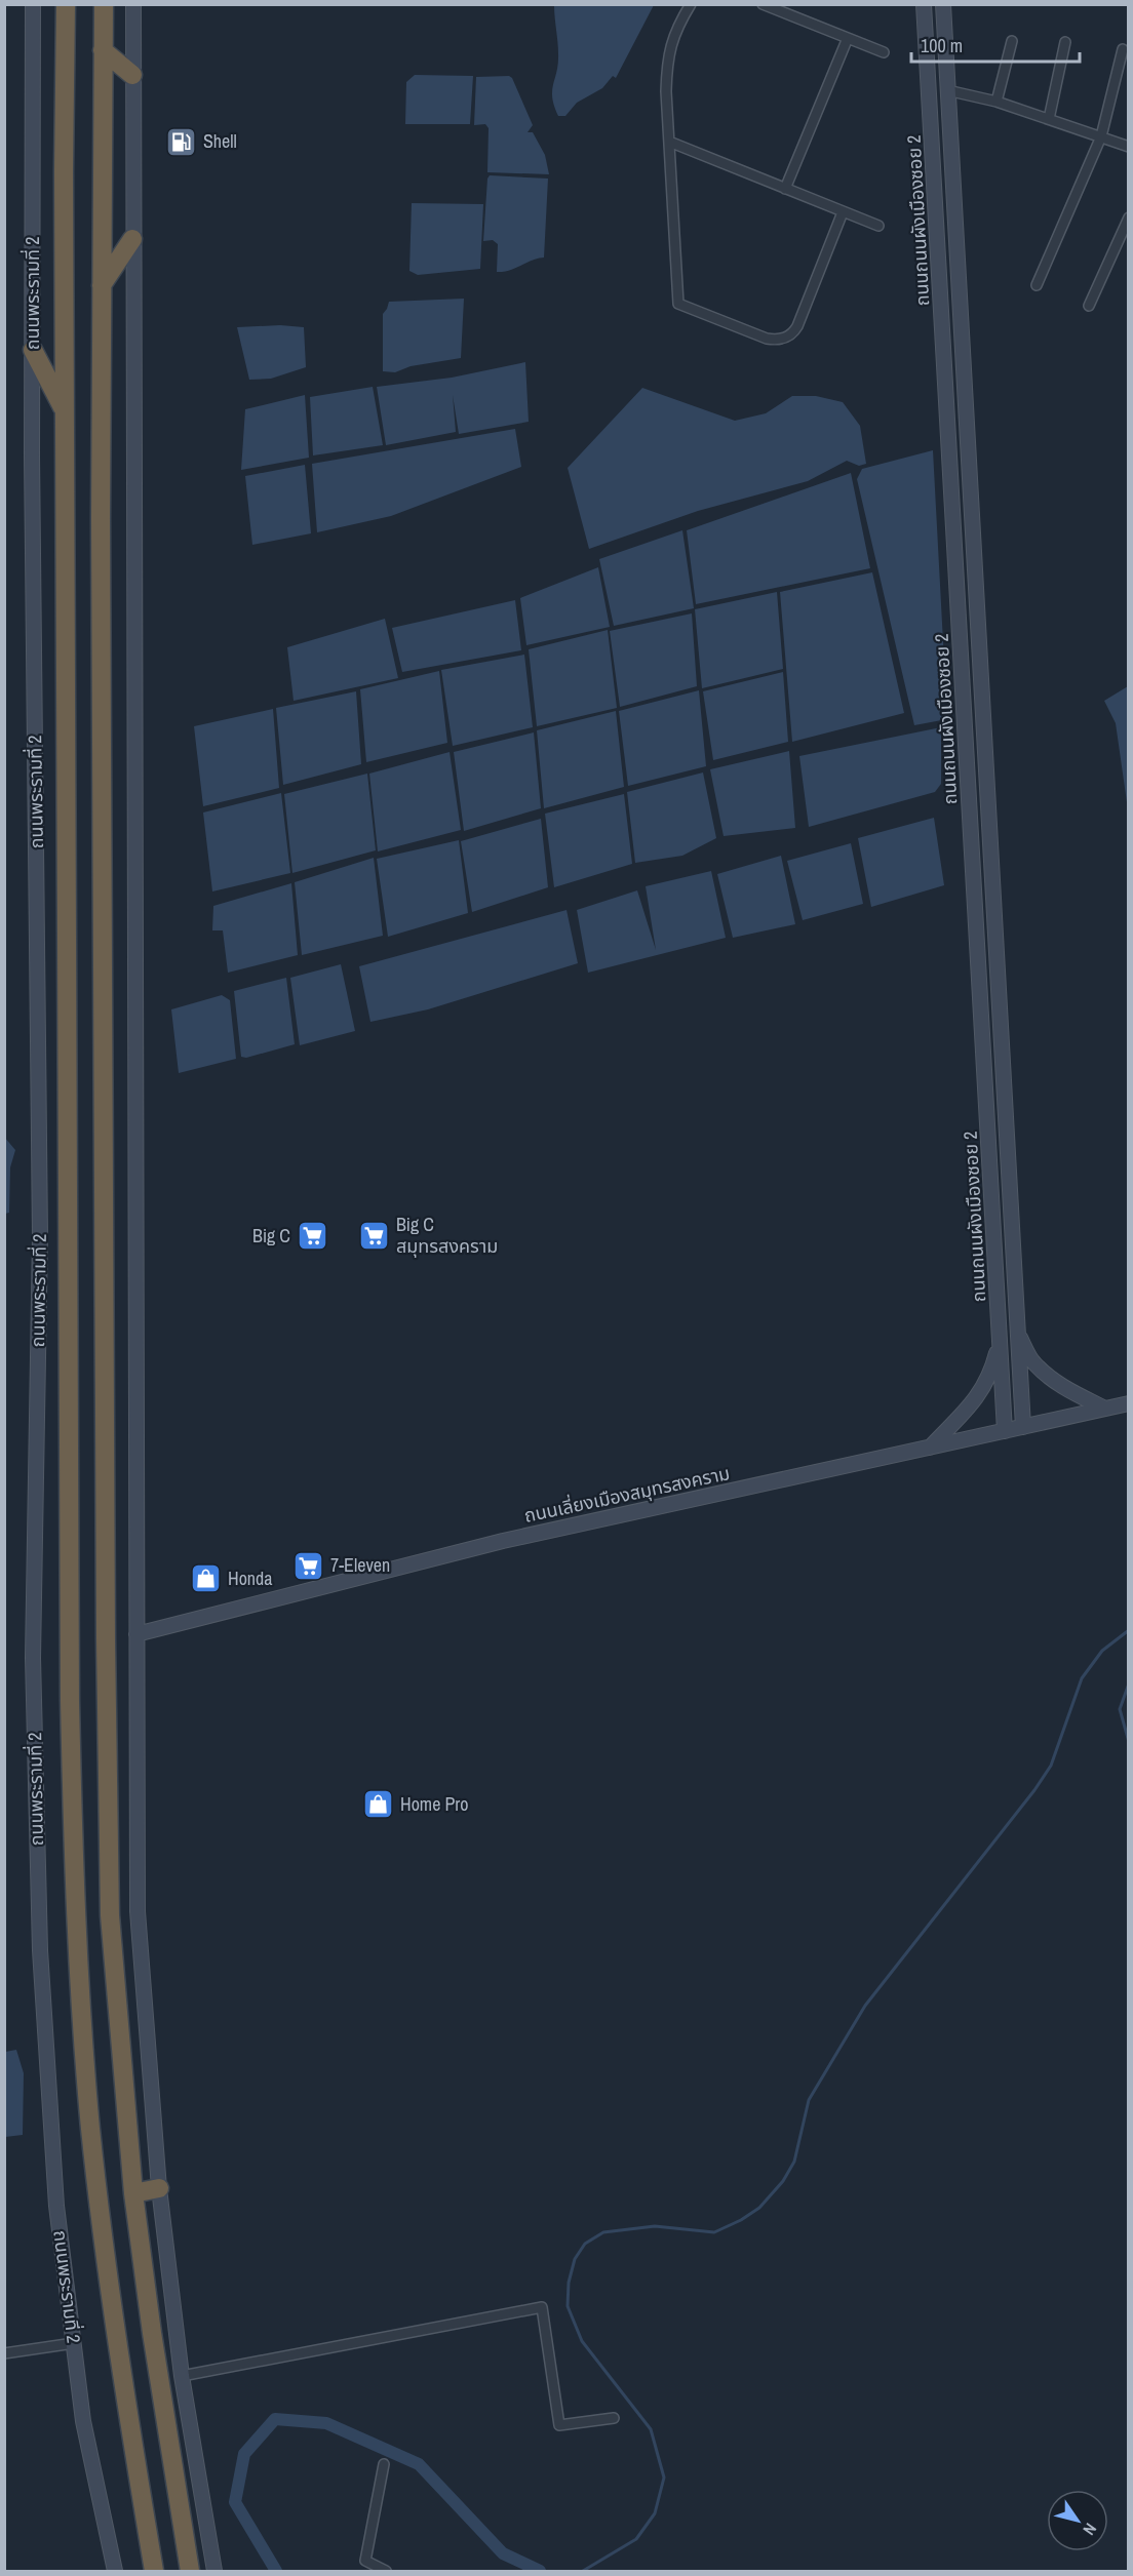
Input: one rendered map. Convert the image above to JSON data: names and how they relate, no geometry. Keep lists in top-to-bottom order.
{
  "streets": {
    "highway": ["ถนนพระรามที่ 2"],
    "main road": ["ถนนถนนผังเมืองซอย 2", "ถนนเลี่ยงเมืองสมุทรสงคราม"]
  },
  "crossings": [
    ["ถนนถนนผังเมืองซอย 2", "ถนนเลี่ยงเมืองสมุทรสงคราม"]
  ],
  "places": {
    "fuel station": ["Shell"],
    "supermarket": ["Big C สมุทรสงคราม", "Big C", "7-Eleven"],
    "shop": ["Honda", "Home Pro"]
  },
  "scale_bar": "100 m",
  "north": "bottom right"
}
